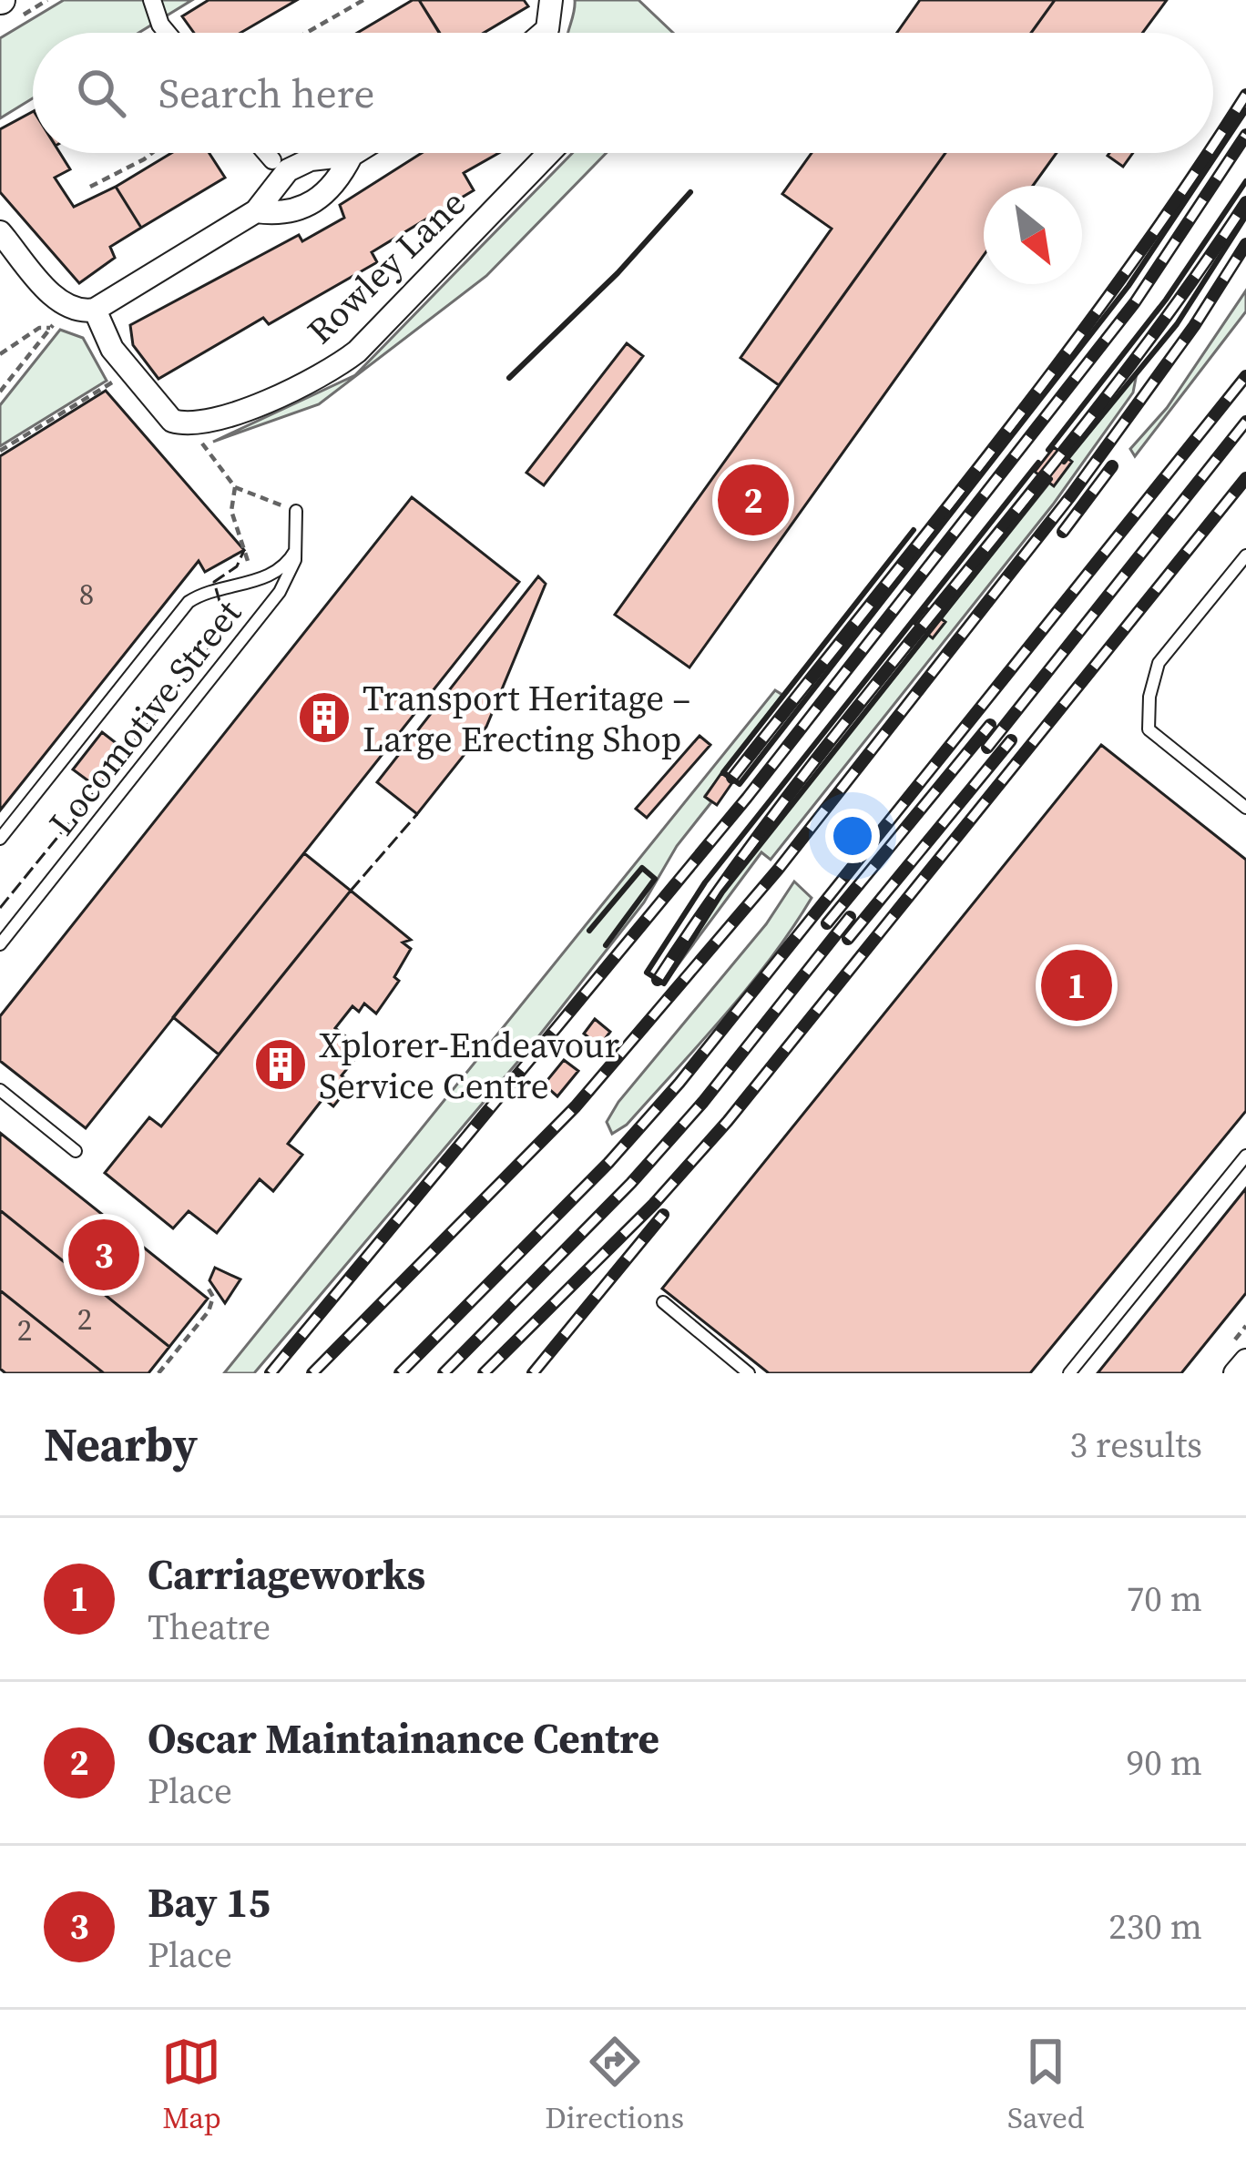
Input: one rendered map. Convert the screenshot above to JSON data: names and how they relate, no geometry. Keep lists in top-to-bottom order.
{
  "streets": {
    "street": ["Rowley Lane"],
    "lane": ["Locomotive Street"]
  },
  "places": {
    "building": ["Transport Heritage – Large Erecting Shop", "Xplorer-Endeavour Service Centre"]
  },
  "house_numbers": ["8", "2", "2"],
  "north": "bottom right",
  "page": {
    "search": "Search here",
    "pins": ["2", "1", "3"],
    "heading": ["Nearby", "3 results"],
    "list": [
      {
        "mark": "1",
        "name": "Carriageworks",
        "note": "Theatre",
        "value": "70 m"
      },
      {
        "mark": "2",
        "name": "Oscar Maintainance Centre",
        "note": "Place",
        "value": "90 m"
      },
      {
        "mark": "3",
        "name": "Bay 15",
        "note": "Place",
        "value": "230 m"
      }
    ],
    "nav": ["Map", "Directions", "Saved"]
  }
}
